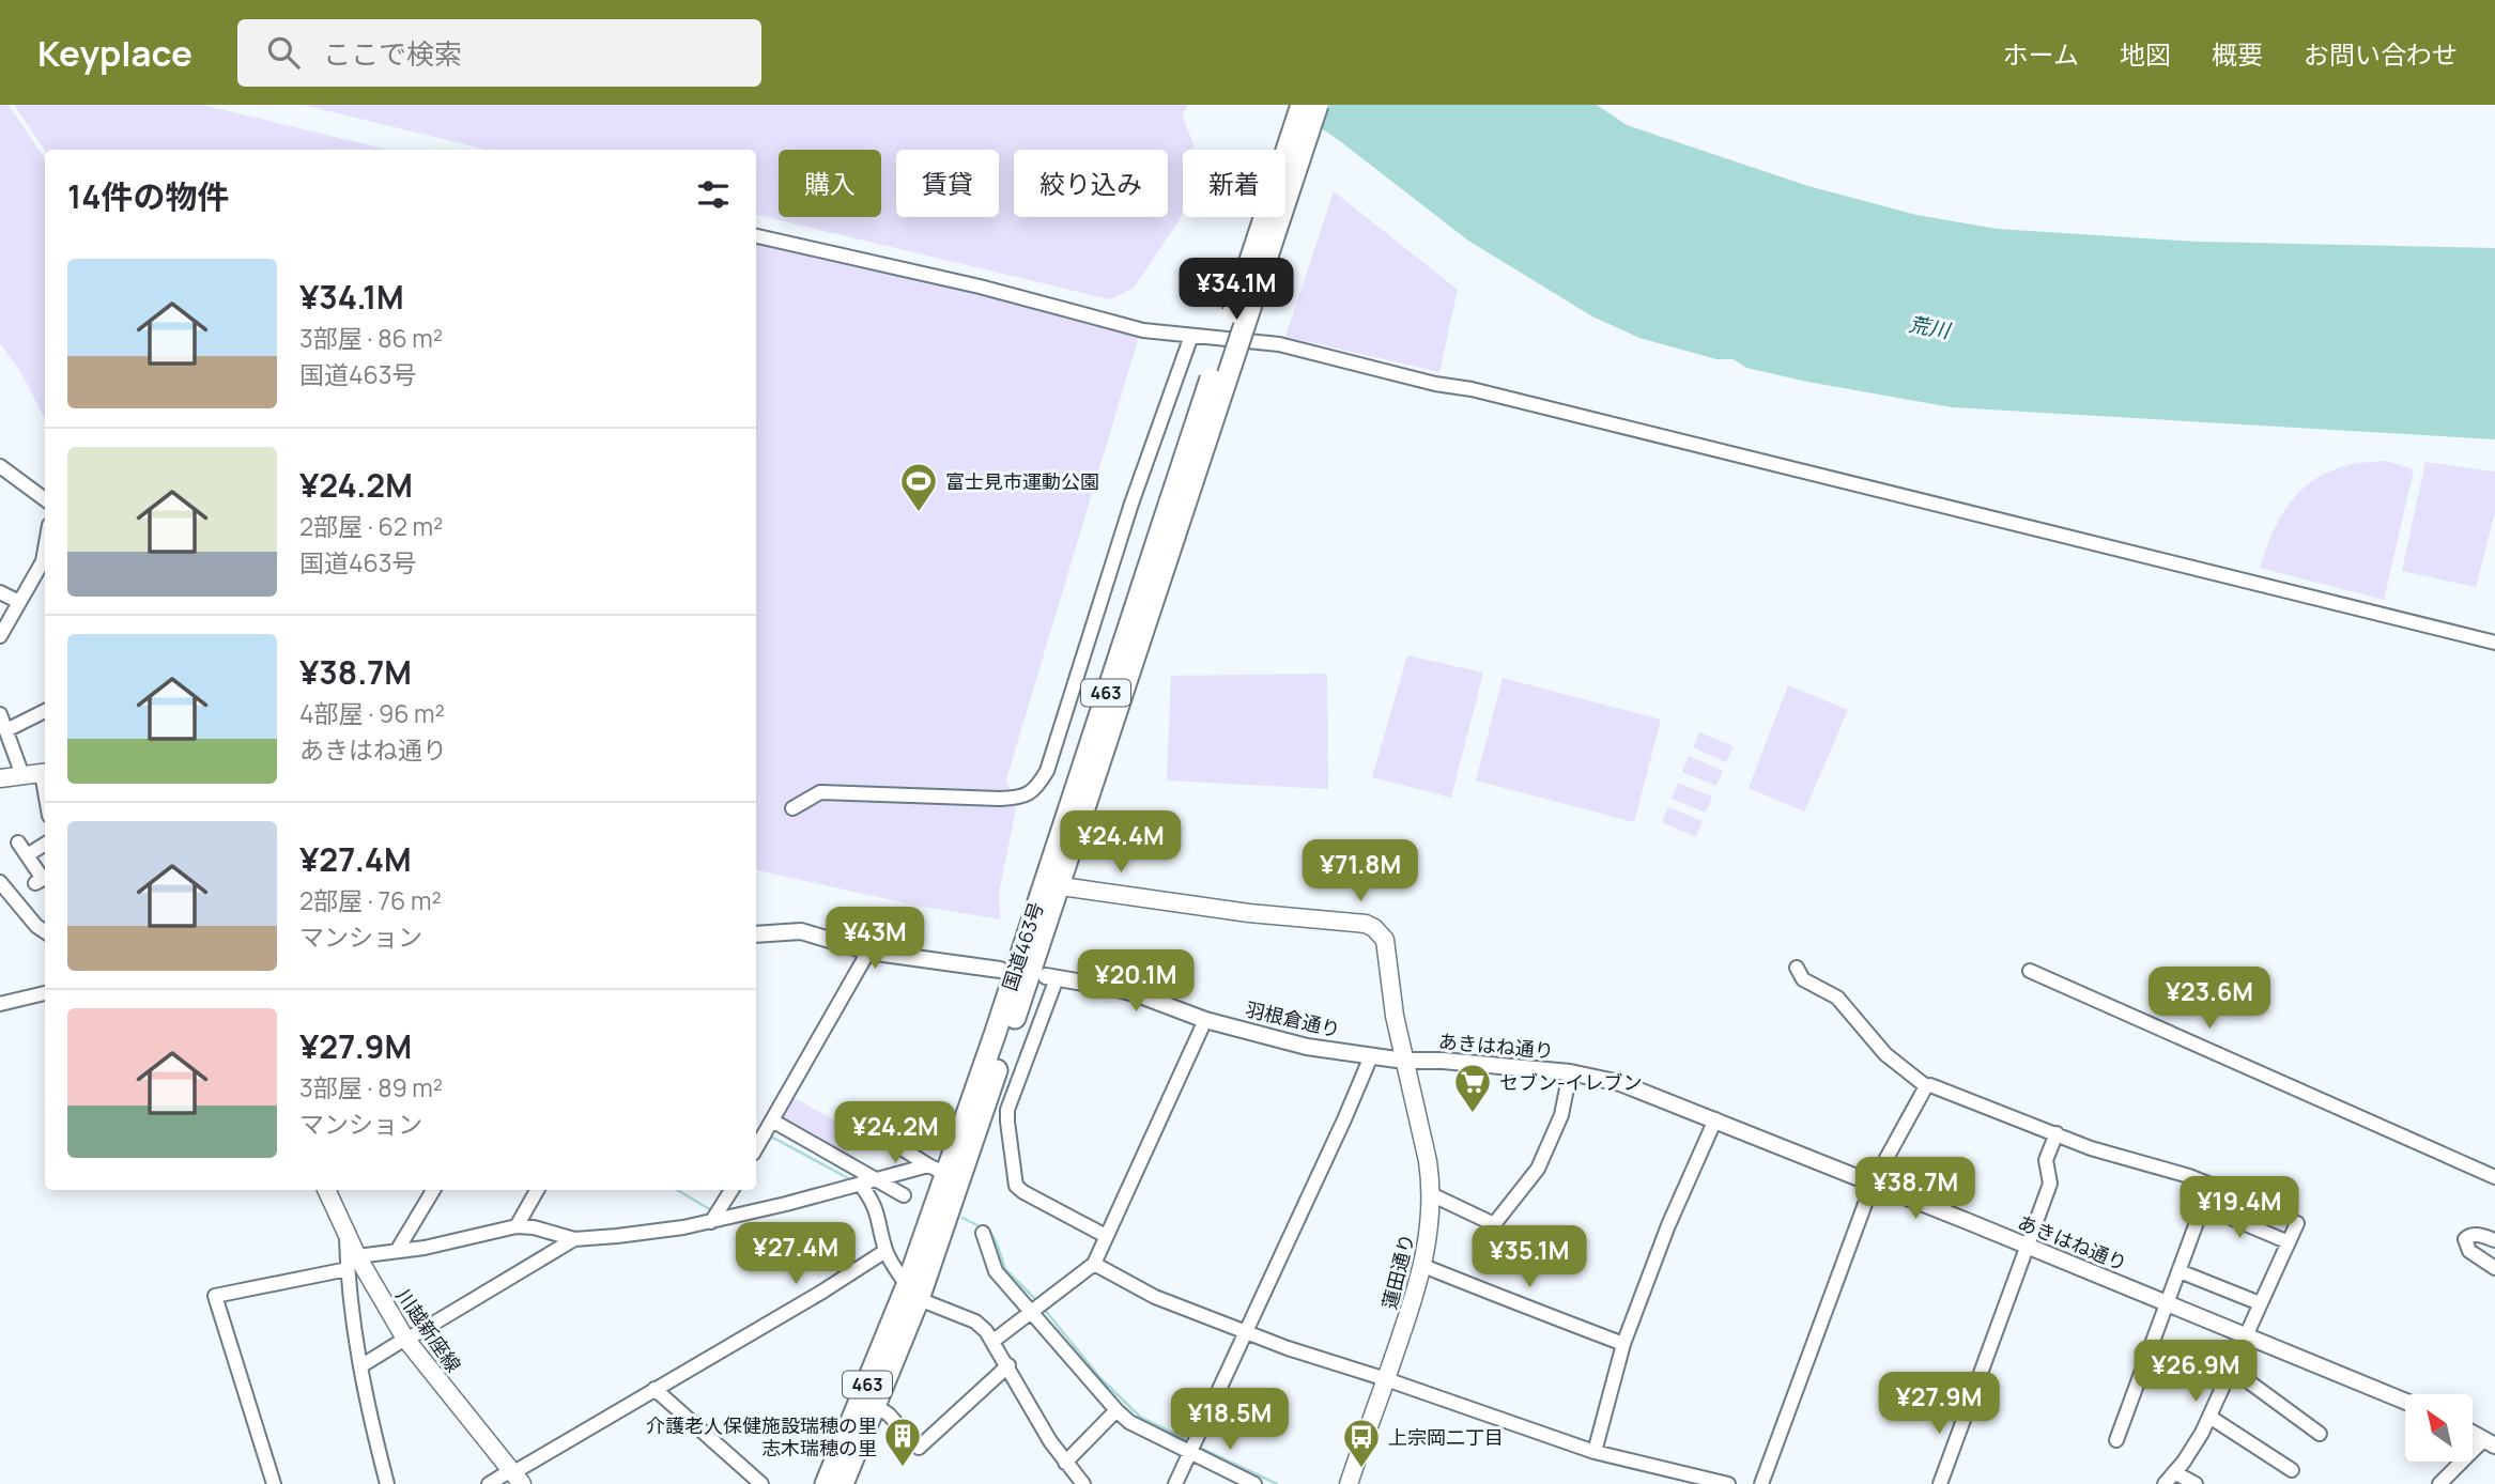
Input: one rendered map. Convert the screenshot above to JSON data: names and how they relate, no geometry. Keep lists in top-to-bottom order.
{
  "streets": {
    "highway": ["463", "国道463号"],
    "main road": ["蓮田通り", "川越新座線"],
    "street": ["羽根倉通り", "あきはね通り"]
  },
  "crossings": [
    ["国道463号", "蓮田通り"],
    ["羽根倉通り", "あきはね通り"],
    ["羽根倉通り", "蓮田通り"],
    ["あきはね通り", "蓮田通り"]
  ],
  "water": ["荒川"],
  "places": {
    "sports": ["富士見市運動公園"],
    "supermarket": ["セブン-イレブン"],
    "building": ["介護老人保健施設瑞穂の里 志木瑞穂の里"],
    "bus stop": ["上宗岡二丁目"]
  },
  "north": "top left",
  "page": {
    "header": "Keyplace",
    "search": "ここで検索",
    "nav": [
      "ホーム",
      "地図",
      "概要",
      "お問い合わせ"
    ],
    "chip": [
      "購入",
      "賃貸",
      "絞り込み",
      "新着"
    ],
    "heading": "14件の物件",
    "list": [
      {
        "name": "¥34.1M",
        "note": "3部屋 · 86 m² · 国道463号"
      },
      {
        "name": "¥24.2M",
        "note": "2部屋 · 62 m² · 国道463号"
      },
      {
        "name": "¥38.7M",
        "note": "4部屋 · 96 m² · あきはね通り"
      },
      {
        "name": "¥27.4M",
        "note": "2部屋 · 76 m² · マンション"
      },
      {
        "name": "¥27.9M",
        "note": "3部屋 · 89 m² · マンション"
      }
    ],
    "price": [
      "¥34.1M",
      "¥24.4M",
      "¥71.8M",
      "¥43M",
      "¥20.1M",
      "¥23.6M",
      "¥24.2M",
      "¥38.7M",
      "¥19.4M",
      "¥27.4M",
      "¥35.1M",
      "¥26.9M",
      "¥27.9M",
      "¥18.5M"
    ]
  }
}
